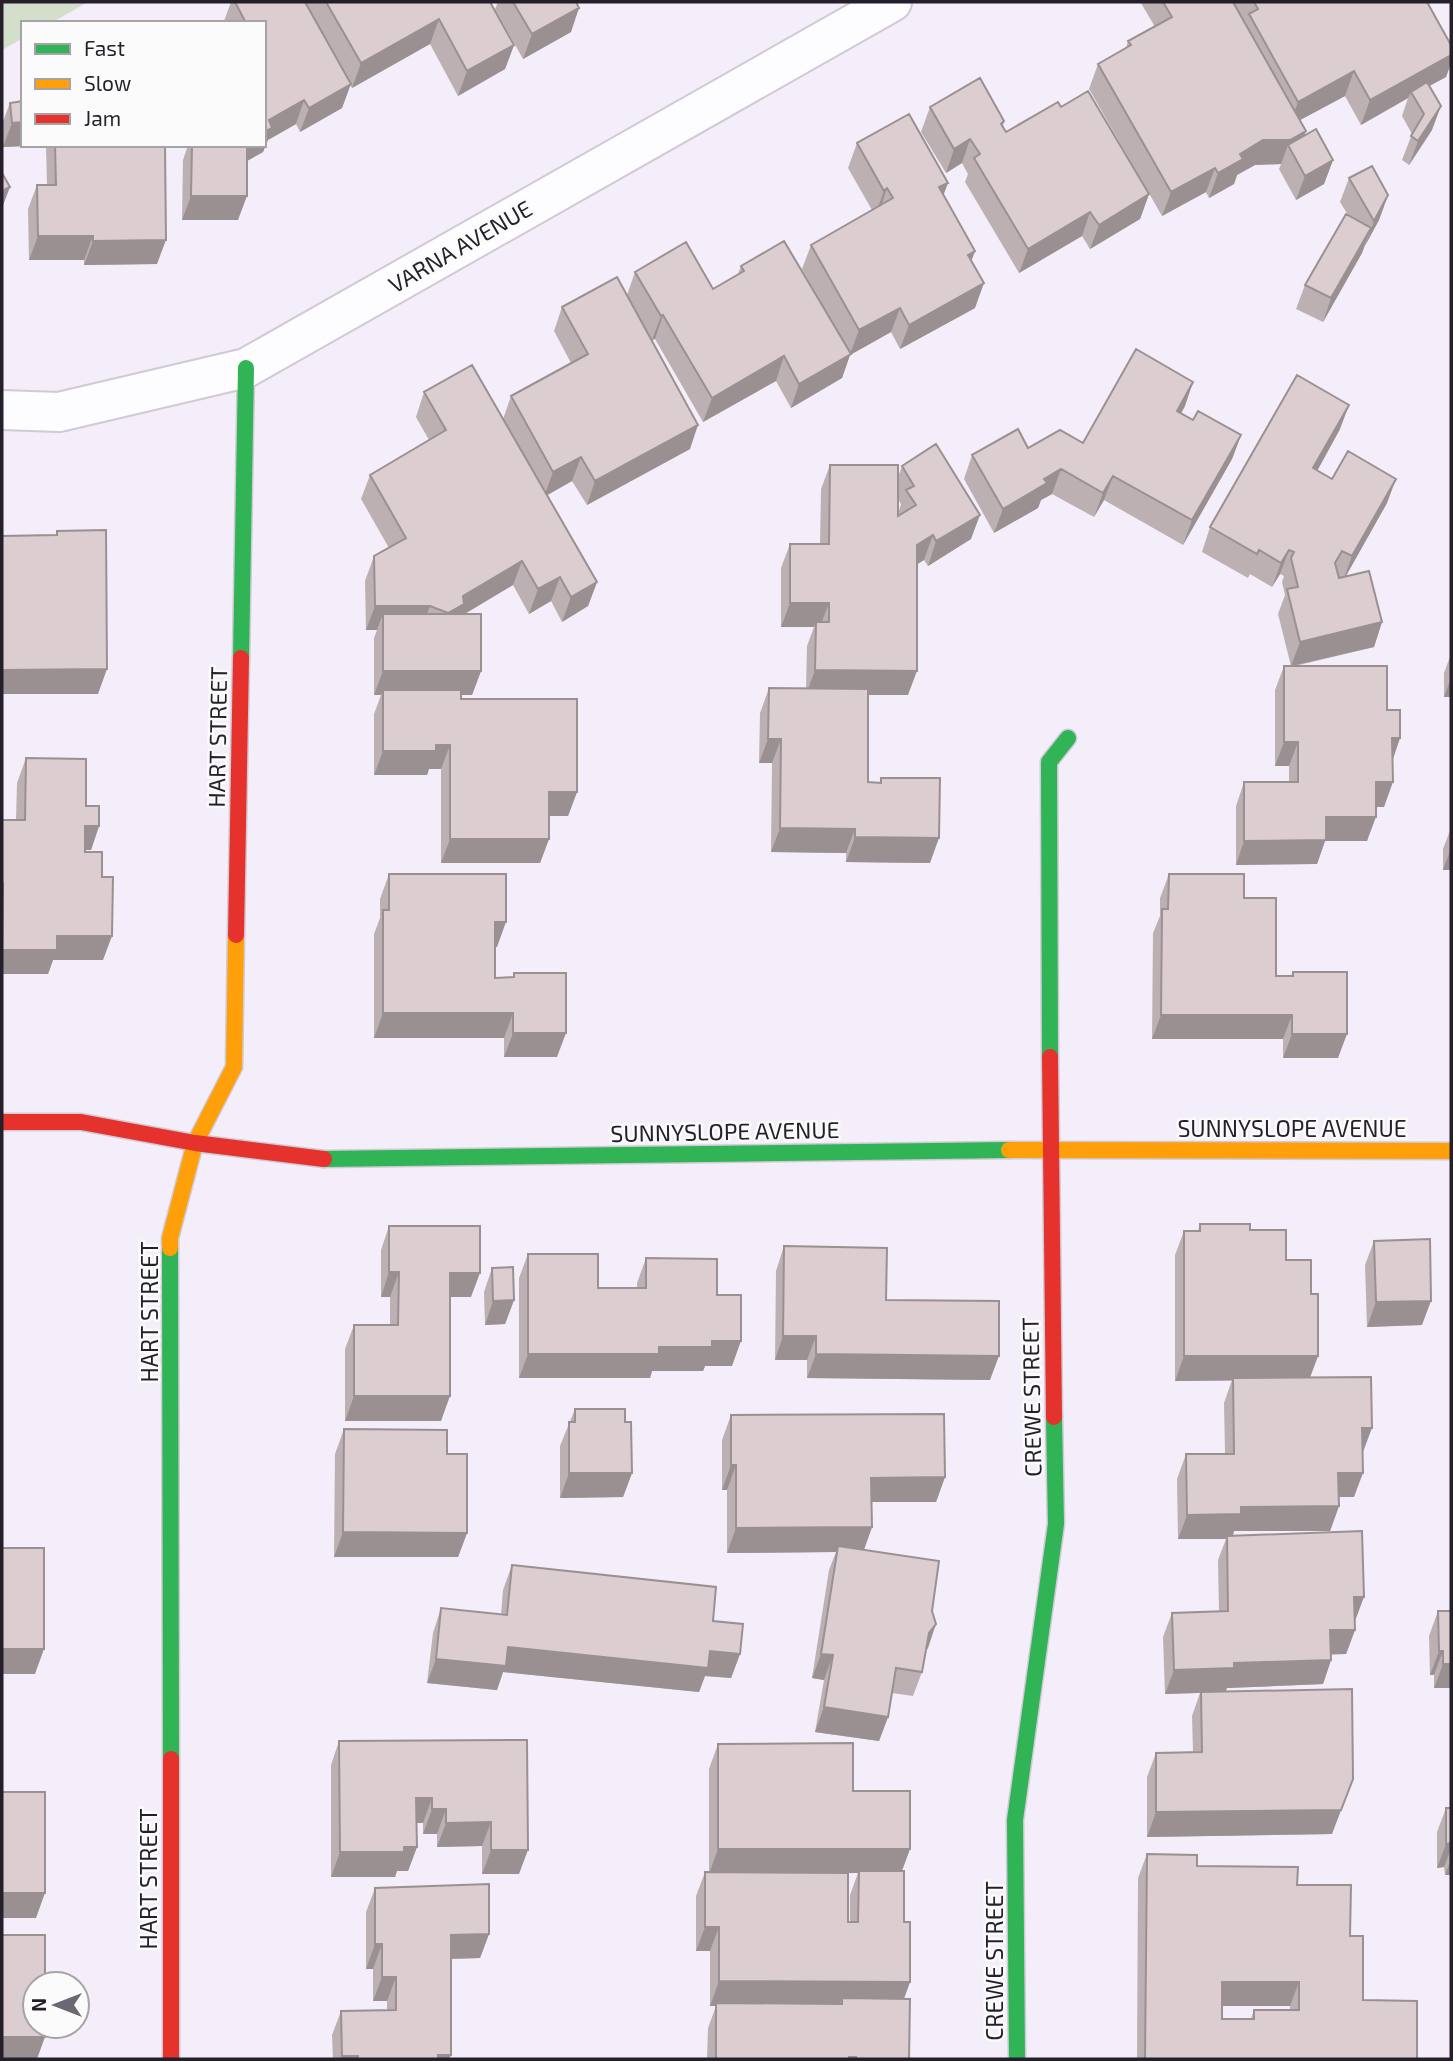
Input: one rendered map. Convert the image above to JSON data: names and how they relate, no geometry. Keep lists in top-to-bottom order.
{
  "streets": {
    "street": [
      "VARNA AVENUE",
      "HART STREET",
      "SUNNYSLOPE AVENUE",
      "CREWE STREET"
    ]
  },
  "crossings": [
    ["VARNA AVENUE", "HART STREET"],
    ["HART STREET", "SUNNYSLOPE AVENUE"],
    ["SUNNYSLOPE AVENUE", "CREWE STREET"]
  ],
  "legend": ["Fast", "Slow", "Jam"],
  "north": "left"
}
